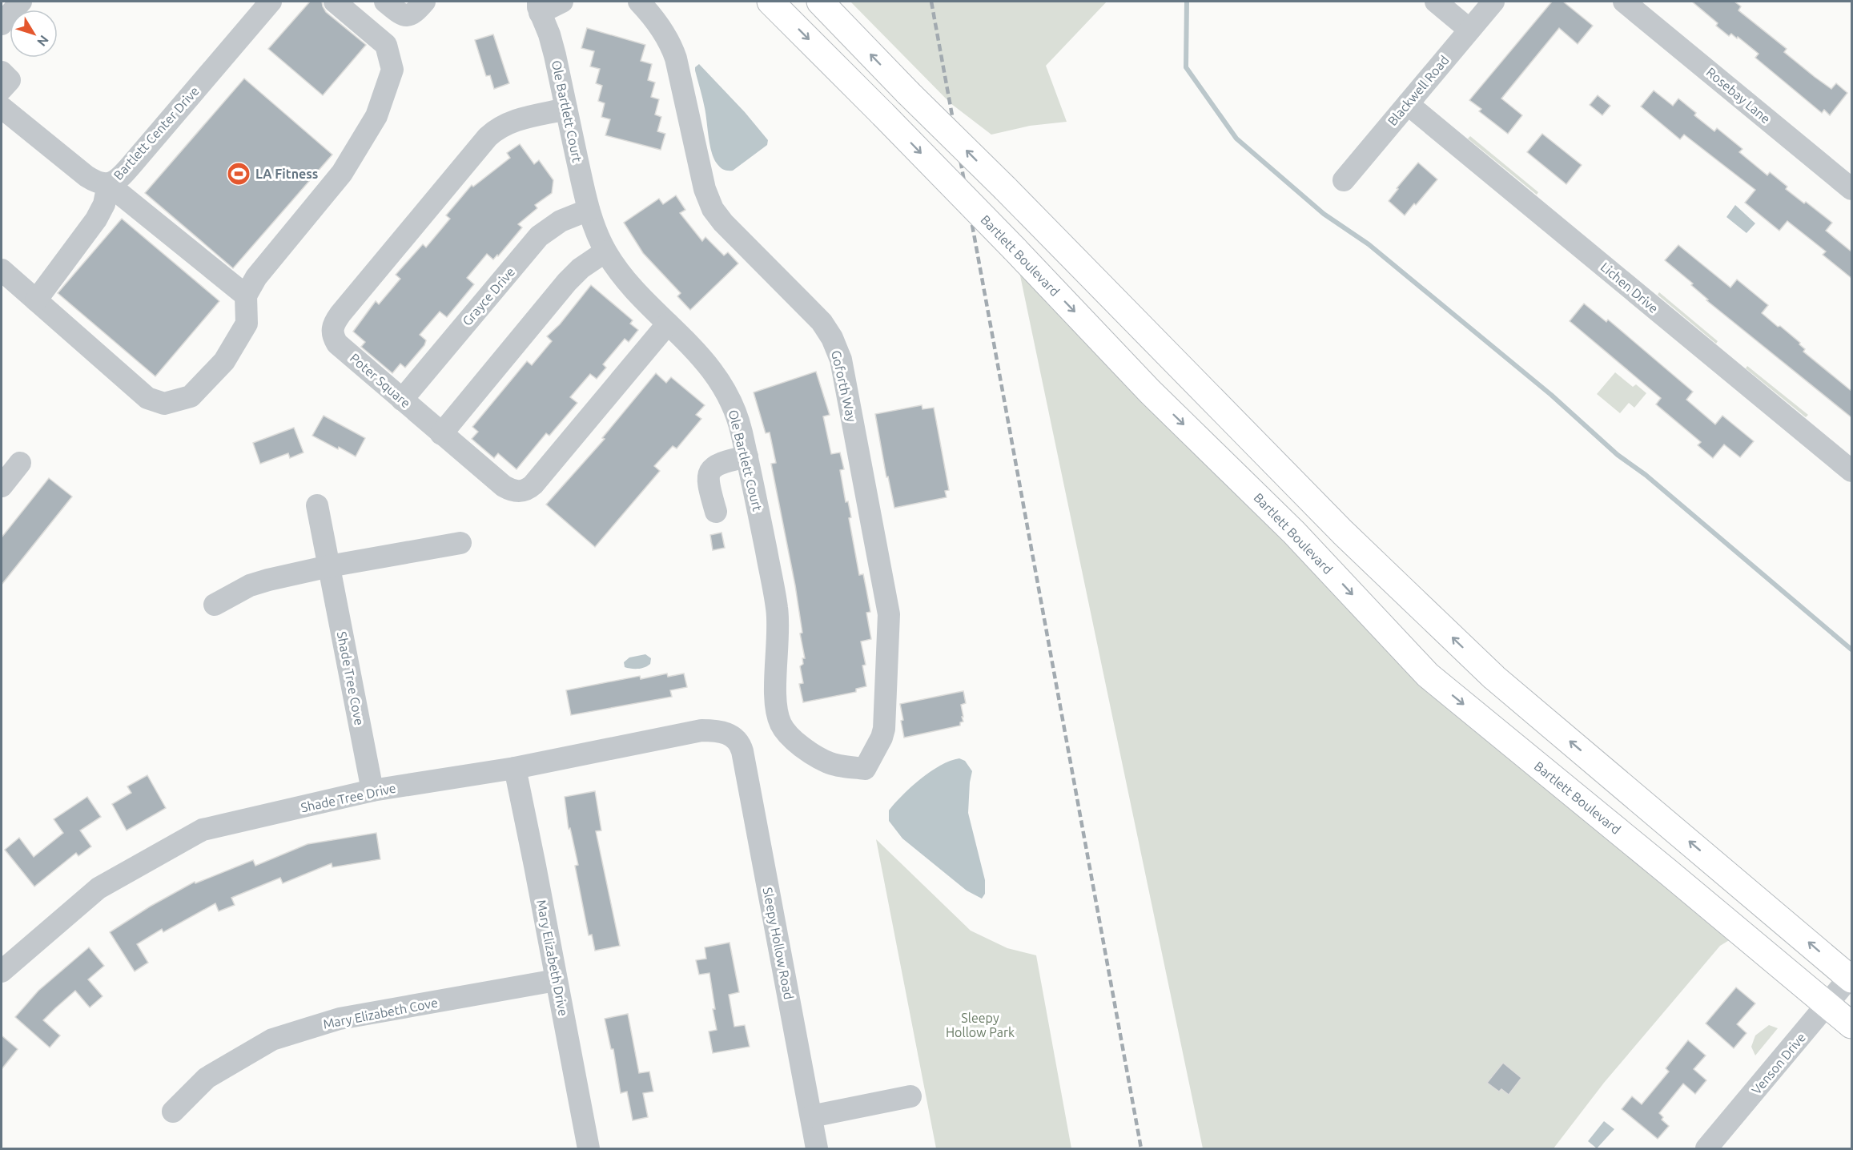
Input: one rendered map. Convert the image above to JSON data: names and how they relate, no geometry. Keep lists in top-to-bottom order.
{
  "streets": {
    "main road": ["Bartlett Boulevard"],
    "street": [
      "Blackwell Road",
      "Rosebay Lane",
      "Ole Bartlett Court",
      "Bartlett Center Drive",
      "Lichen Drive",
      "Grayce Drive",
      "Poter Square",
      "Goforth Way",
      "Shade Tree Cove",
      "Shade Tree Drive",
      "Sleepy Hollow Road",
      "Mary Elizabeth Drive",
      "Mary Elizabeth Cove",
      "Venson Drive"
    ]
  },
  "crossings": [
    ["Blackwell Road", "Lichen Drive"],
    ["Ole Bartlett Court", "Grayce Drive"],
    ["Ole Bartlett Court", "Poter Square"],
    ["Ole Bartlett Court", "Goforth Way"],
    ["Bartlett Boulevard", "Venson Drive"],
    ["Grayce Drive", "Poter Square"],
    ["Shade Tree Cove", "Shade Tree Drive"],
    ["Shade Tree Drive", "Sleepy Hollow Road"],
    ["Shade Tree Drive", "Mary Elizabeth Drive"],
    ["Mary Elizabeth Drive", "Mary Elizabeth Cove"]
  ],
  "parks": ["Sleepy Hollow Park"],
  "places": {
    "sports": ["LA Fitness"]
  },
  "north": "bottom right"
}
